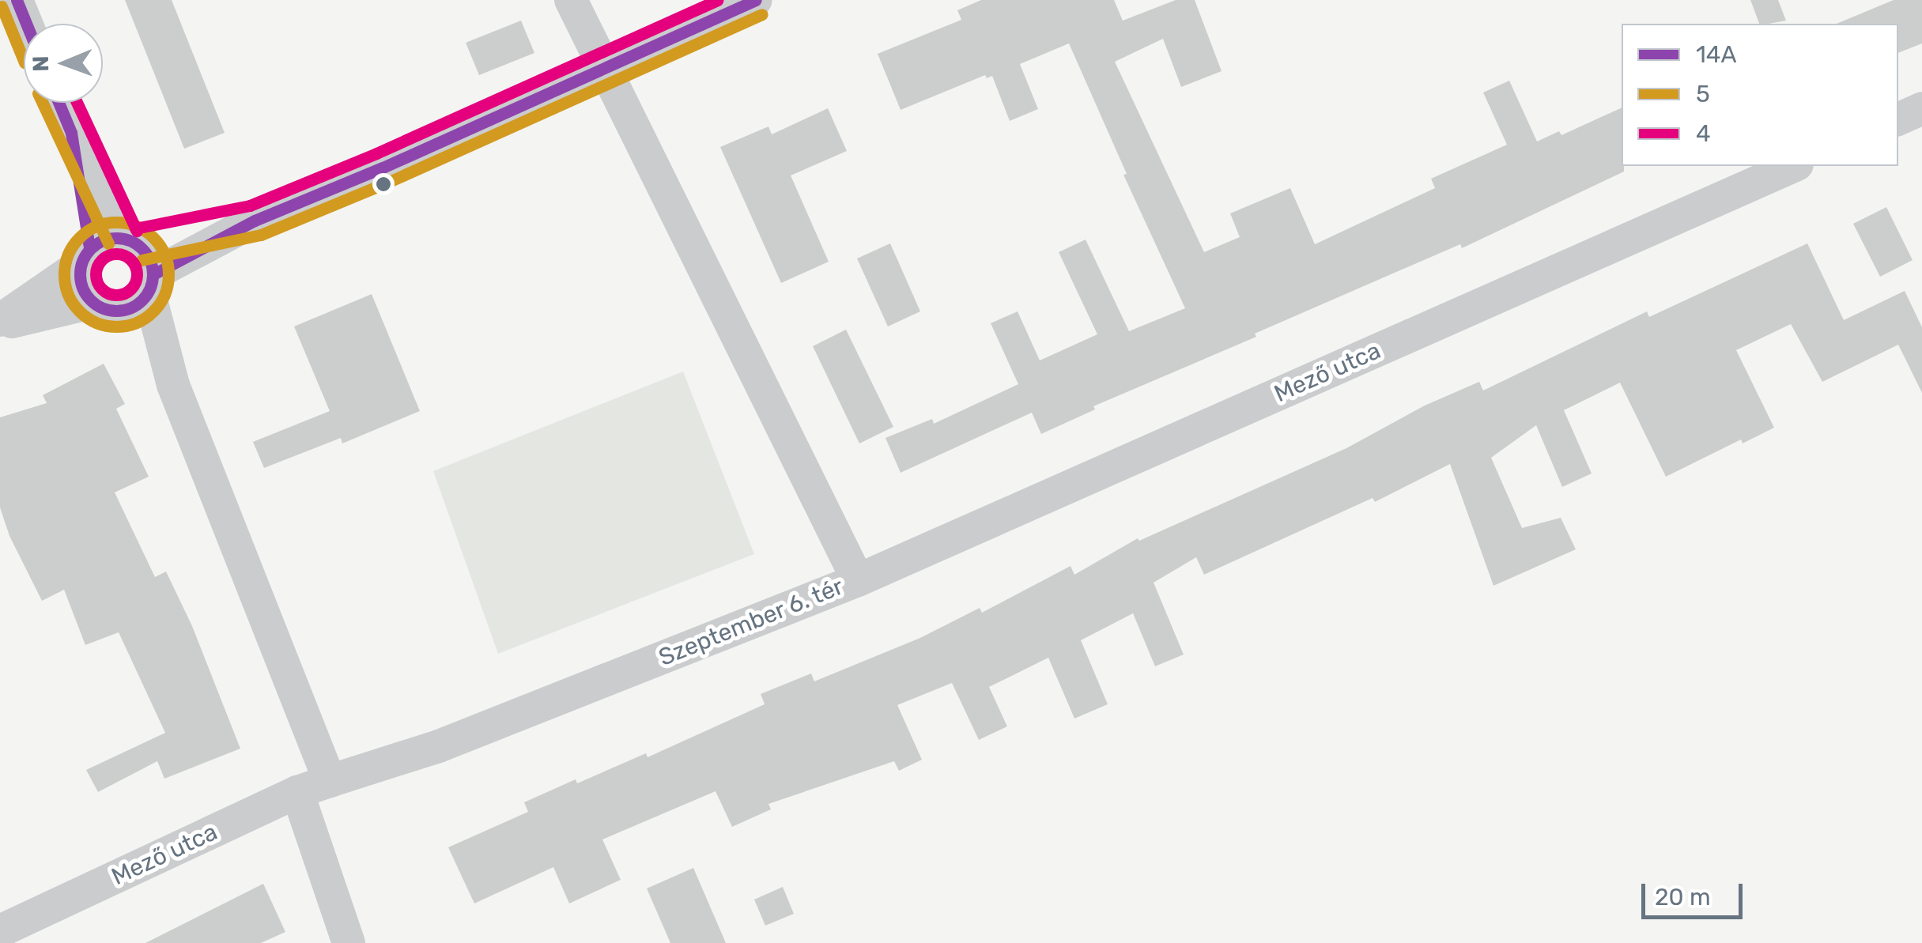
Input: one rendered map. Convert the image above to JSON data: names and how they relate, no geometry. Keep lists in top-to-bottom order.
{
  "streets": {
    "street": ["Mező utca", "Szeptember 6. tér"]
  },
  "crossings": [
    ["Mező utca", "Szeptember 6. tér"]
  ],
  "lines": ["transit line 14A", "transit line 4", "transit line 5"],
  "legend": ["14A", "5", "4"],
  "scale_bar": "20 m",
  "north": "left"
}
